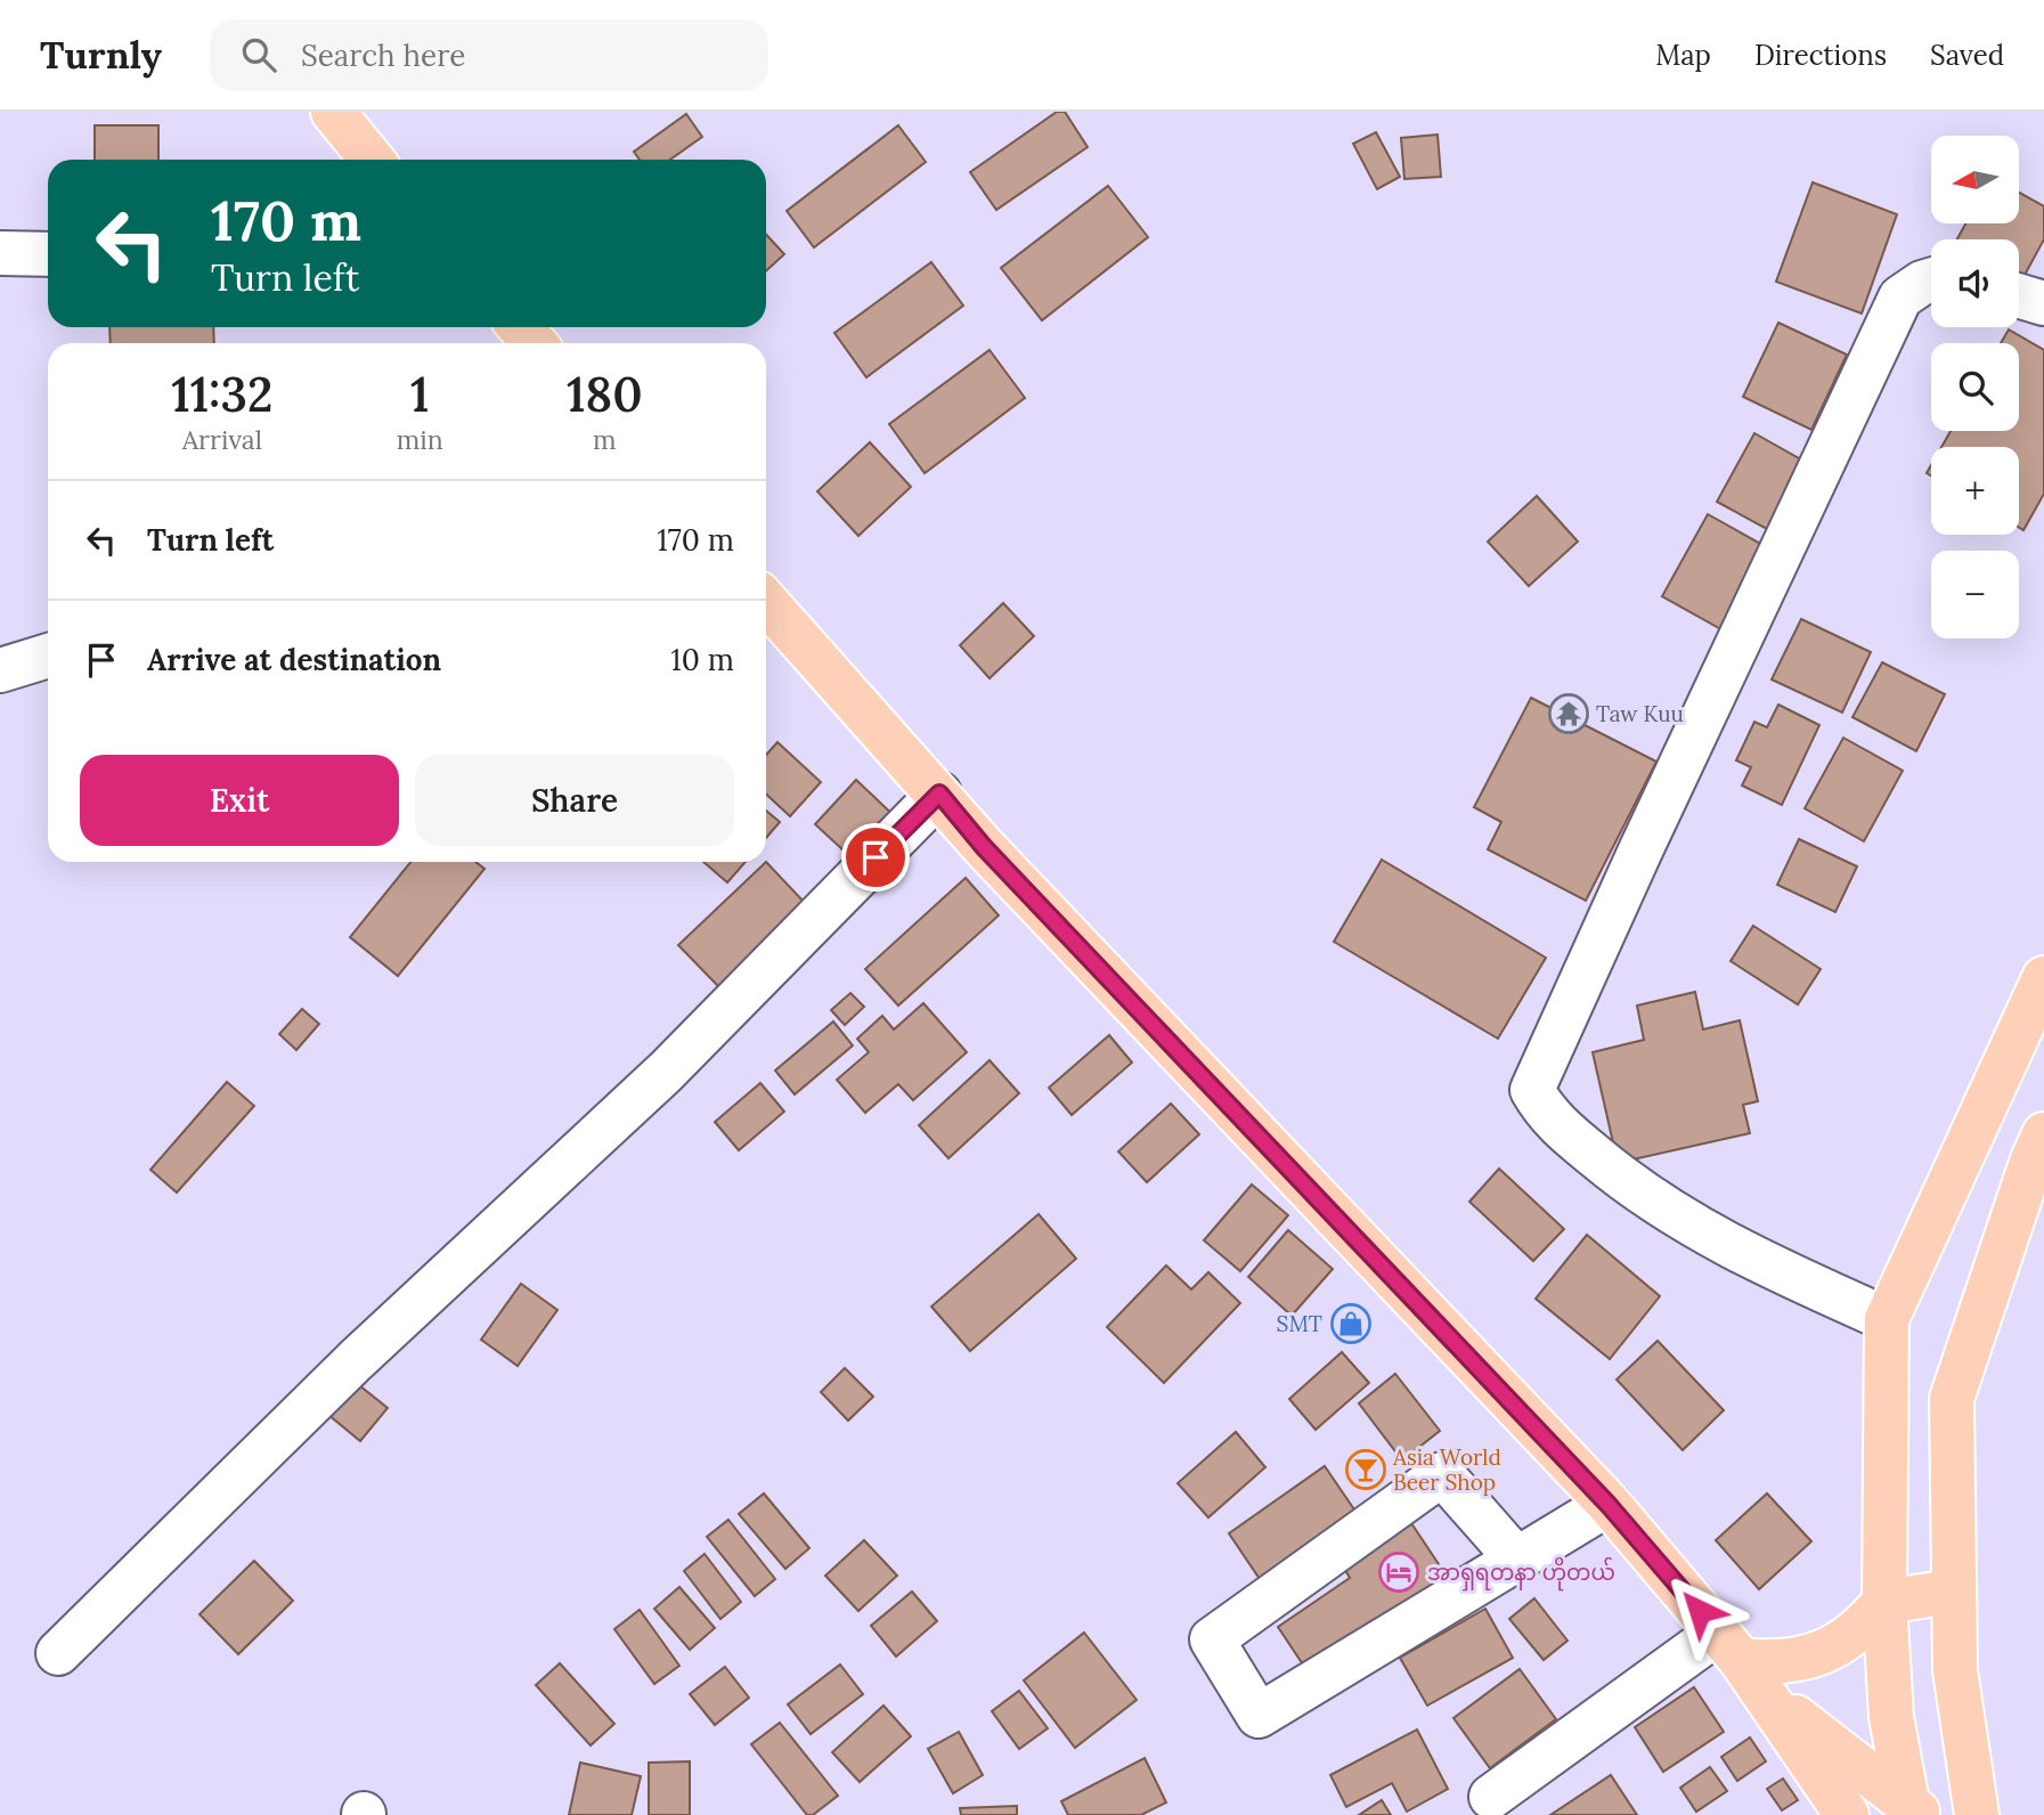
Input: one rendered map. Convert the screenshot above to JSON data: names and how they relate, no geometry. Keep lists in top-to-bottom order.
{
  "places": {
    "temple": ["Taw Kuu"],
    "shop": ["SMT"],
    "bar": ["Asia World Beer Shop"],
    "hotel": ["အာရှရတနာ ဟိုတယ်"]
  },
  "north": "left",
  "page": {
    "header": "Turnly",
    "search": "Search here",
    "nav": ["Map", "Directions", "Saved"],
    "map_buttons": ["+", "−"],
    "turn": ["170 m", "Turn left"],
    "eta": [
      "11:32",
      "Arrival",
      "1",
      "min",
      "180",
      "m"
    ],
    "list": [
      {
        "name": "Turn left",
        "value": "170 m"
      },
      {
        "name": "Arrive at destination",
        "value": "10 m"
      }
    ],
    "buttons": ["Exit", "Share"]
  }
}
